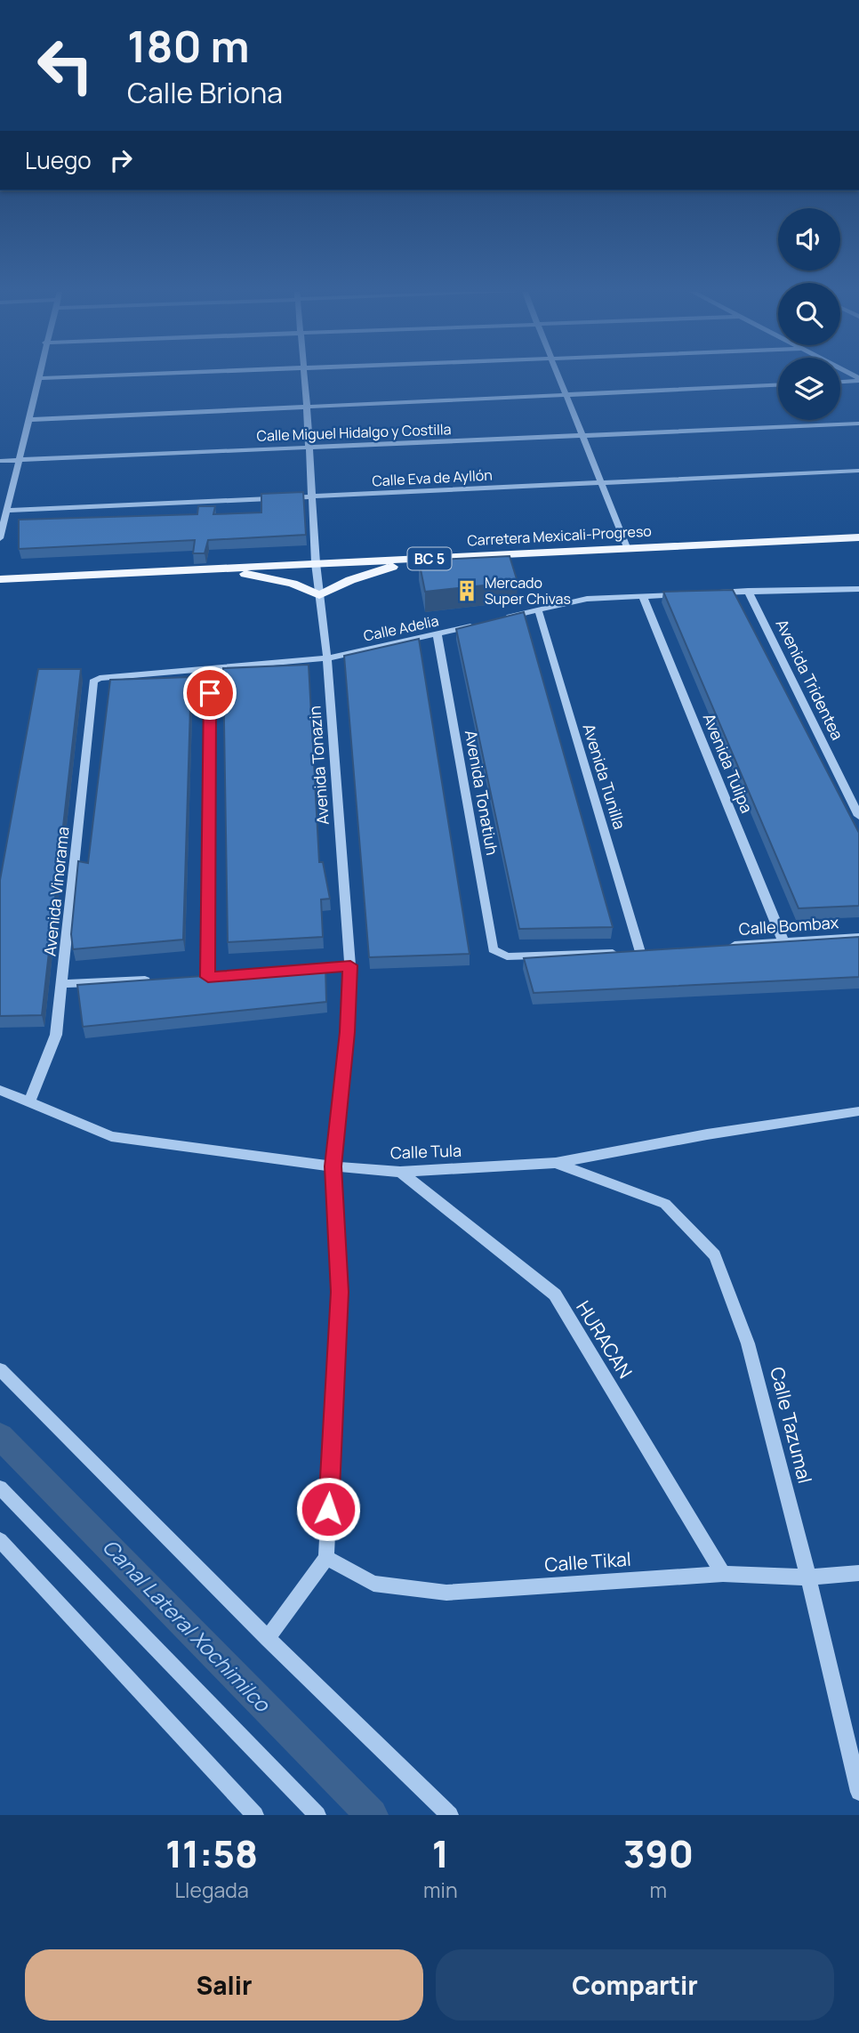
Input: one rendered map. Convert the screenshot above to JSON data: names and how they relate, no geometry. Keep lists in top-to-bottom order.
{
  "streets": {
    "main road": ["Carretera Mexicali-Progreso", "BC 5"],
    "street": [
      "Calle Miguel Hidalgo y Costilla",
      "Calle Eva de Ayllón",
      "Calle Adelia",
      "Avenida Tridentea",
      "Avenida Tulipa",
      "Avenida Tonazin",
      "Avenida Tunilla",
      "Avenida Tonatiuh",
      "Avenida Vinorama",
      "Calle Bombax",
      "Calle Tula",
      "HURACAN",
      "Calle Tazumal",
      "Calle Tikal"
    ]
  },
  "crossings": [
    ["Carretera Mexicali-Progreso", "Avenida Tonazin"],
    ["Calle Adelia", "Avenida Tonazin"],
    ["Calle Adelia", "Avenida Tonatiuh"],
    ["Calle Adelia", "Avenida Vinorama"],
    ["Avenida Tulipa", "Calle Bombax"],
    ["Avenida Tunilla", "Avenida Tonatiuh"],
    ["Avenida Vinorama", "Calle Tula"],
    ["Calle Tula", "HURACAN"],
    ["Calle Tula", "Calle Tazumal"],
    ["HURACAN", "Calle Tikal"],
    ["Calle Tazumal", "Calle Tikal"]
  ],
  "water": ["Canal Lateral Xochimilco"],
  "places": {
    "building": ["Mercado Super Chivas"]
  },
  "page": {
    "turn": ["180 m", "Calle Briona"],
    "then": "Luego",
    "eta": [
      "11:58",
      "Llegada",
      "1",
      "min",
      "390",
      "m"
    ],
    "buttons": ["Salir", "Compartir"]
  }
}
